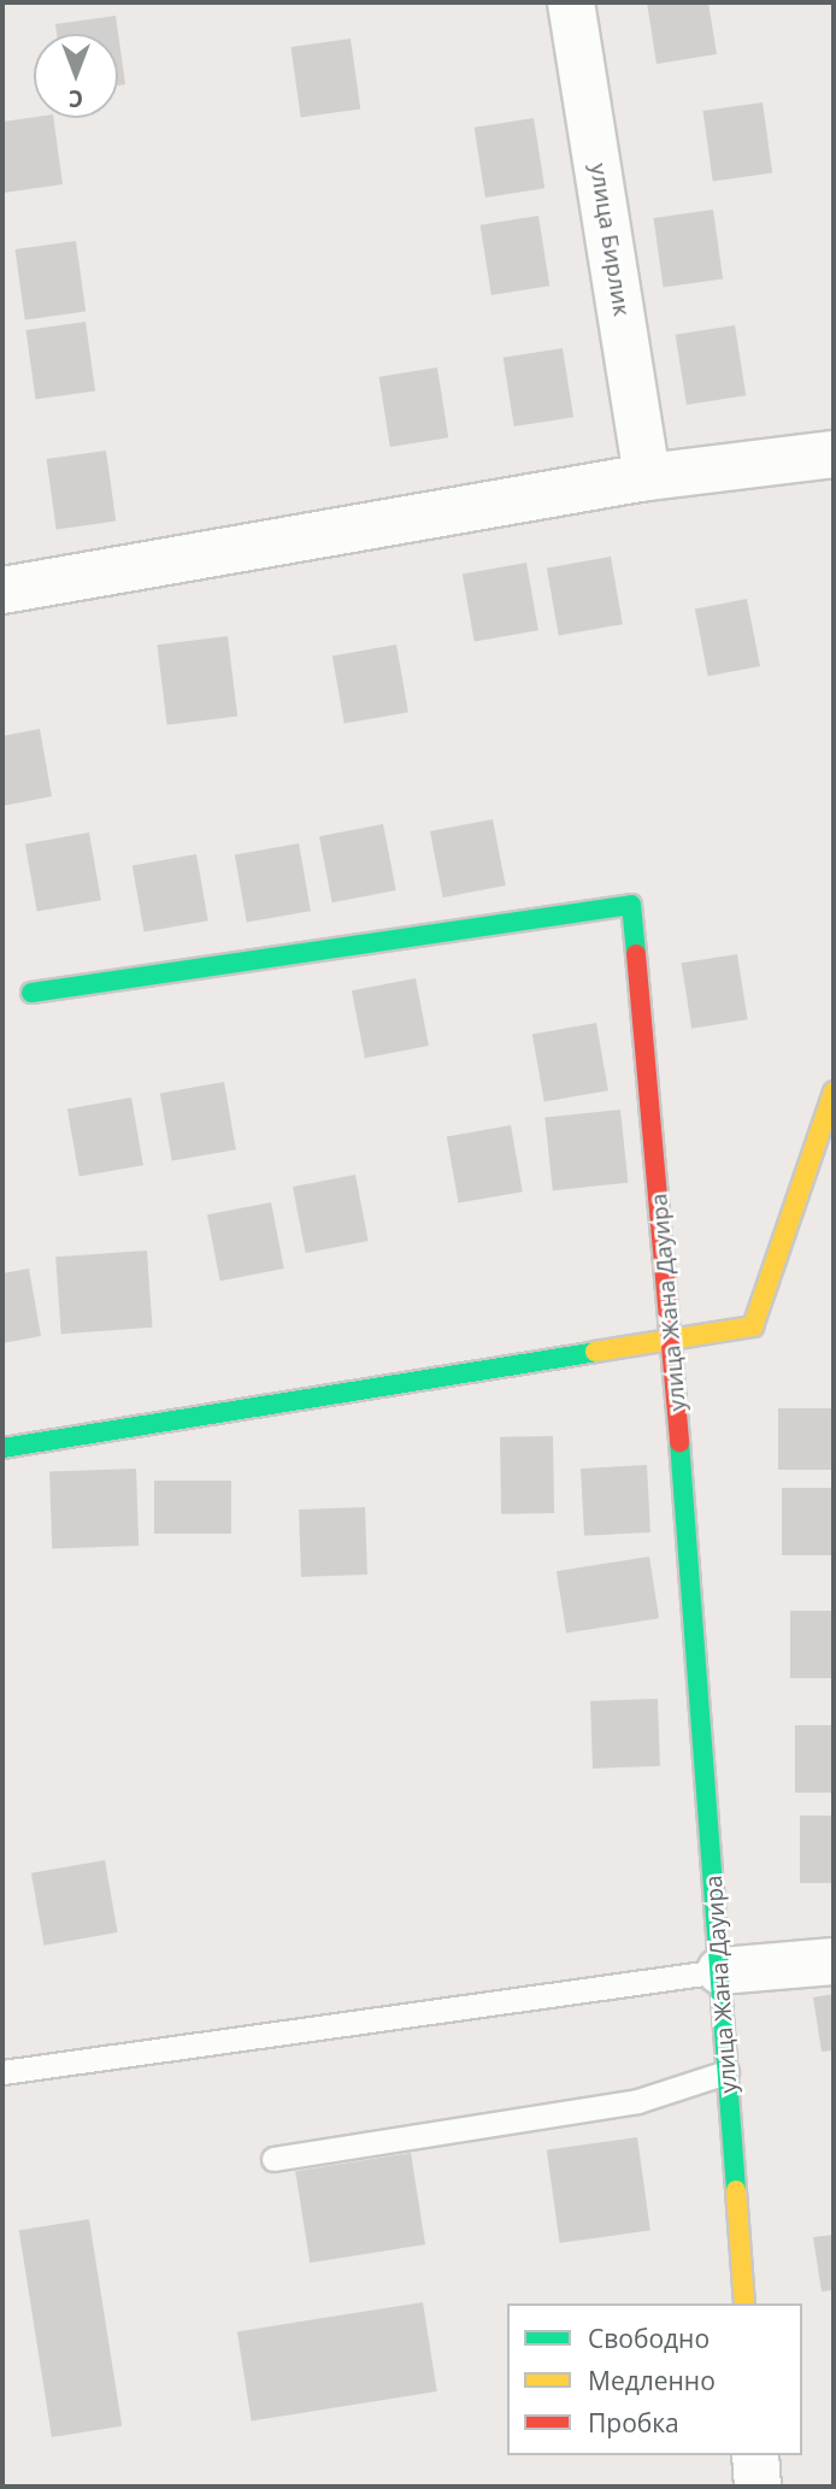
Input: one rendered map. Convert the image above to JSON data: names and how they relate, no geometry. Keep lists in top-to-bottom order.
{
  "streets": {
    "street": ["улица Бирлик", "улица Жана Дауира"]
  },
  "legend": ["Свободно", "Медленно", "Пробка"],
  "north": "bottom"
}
